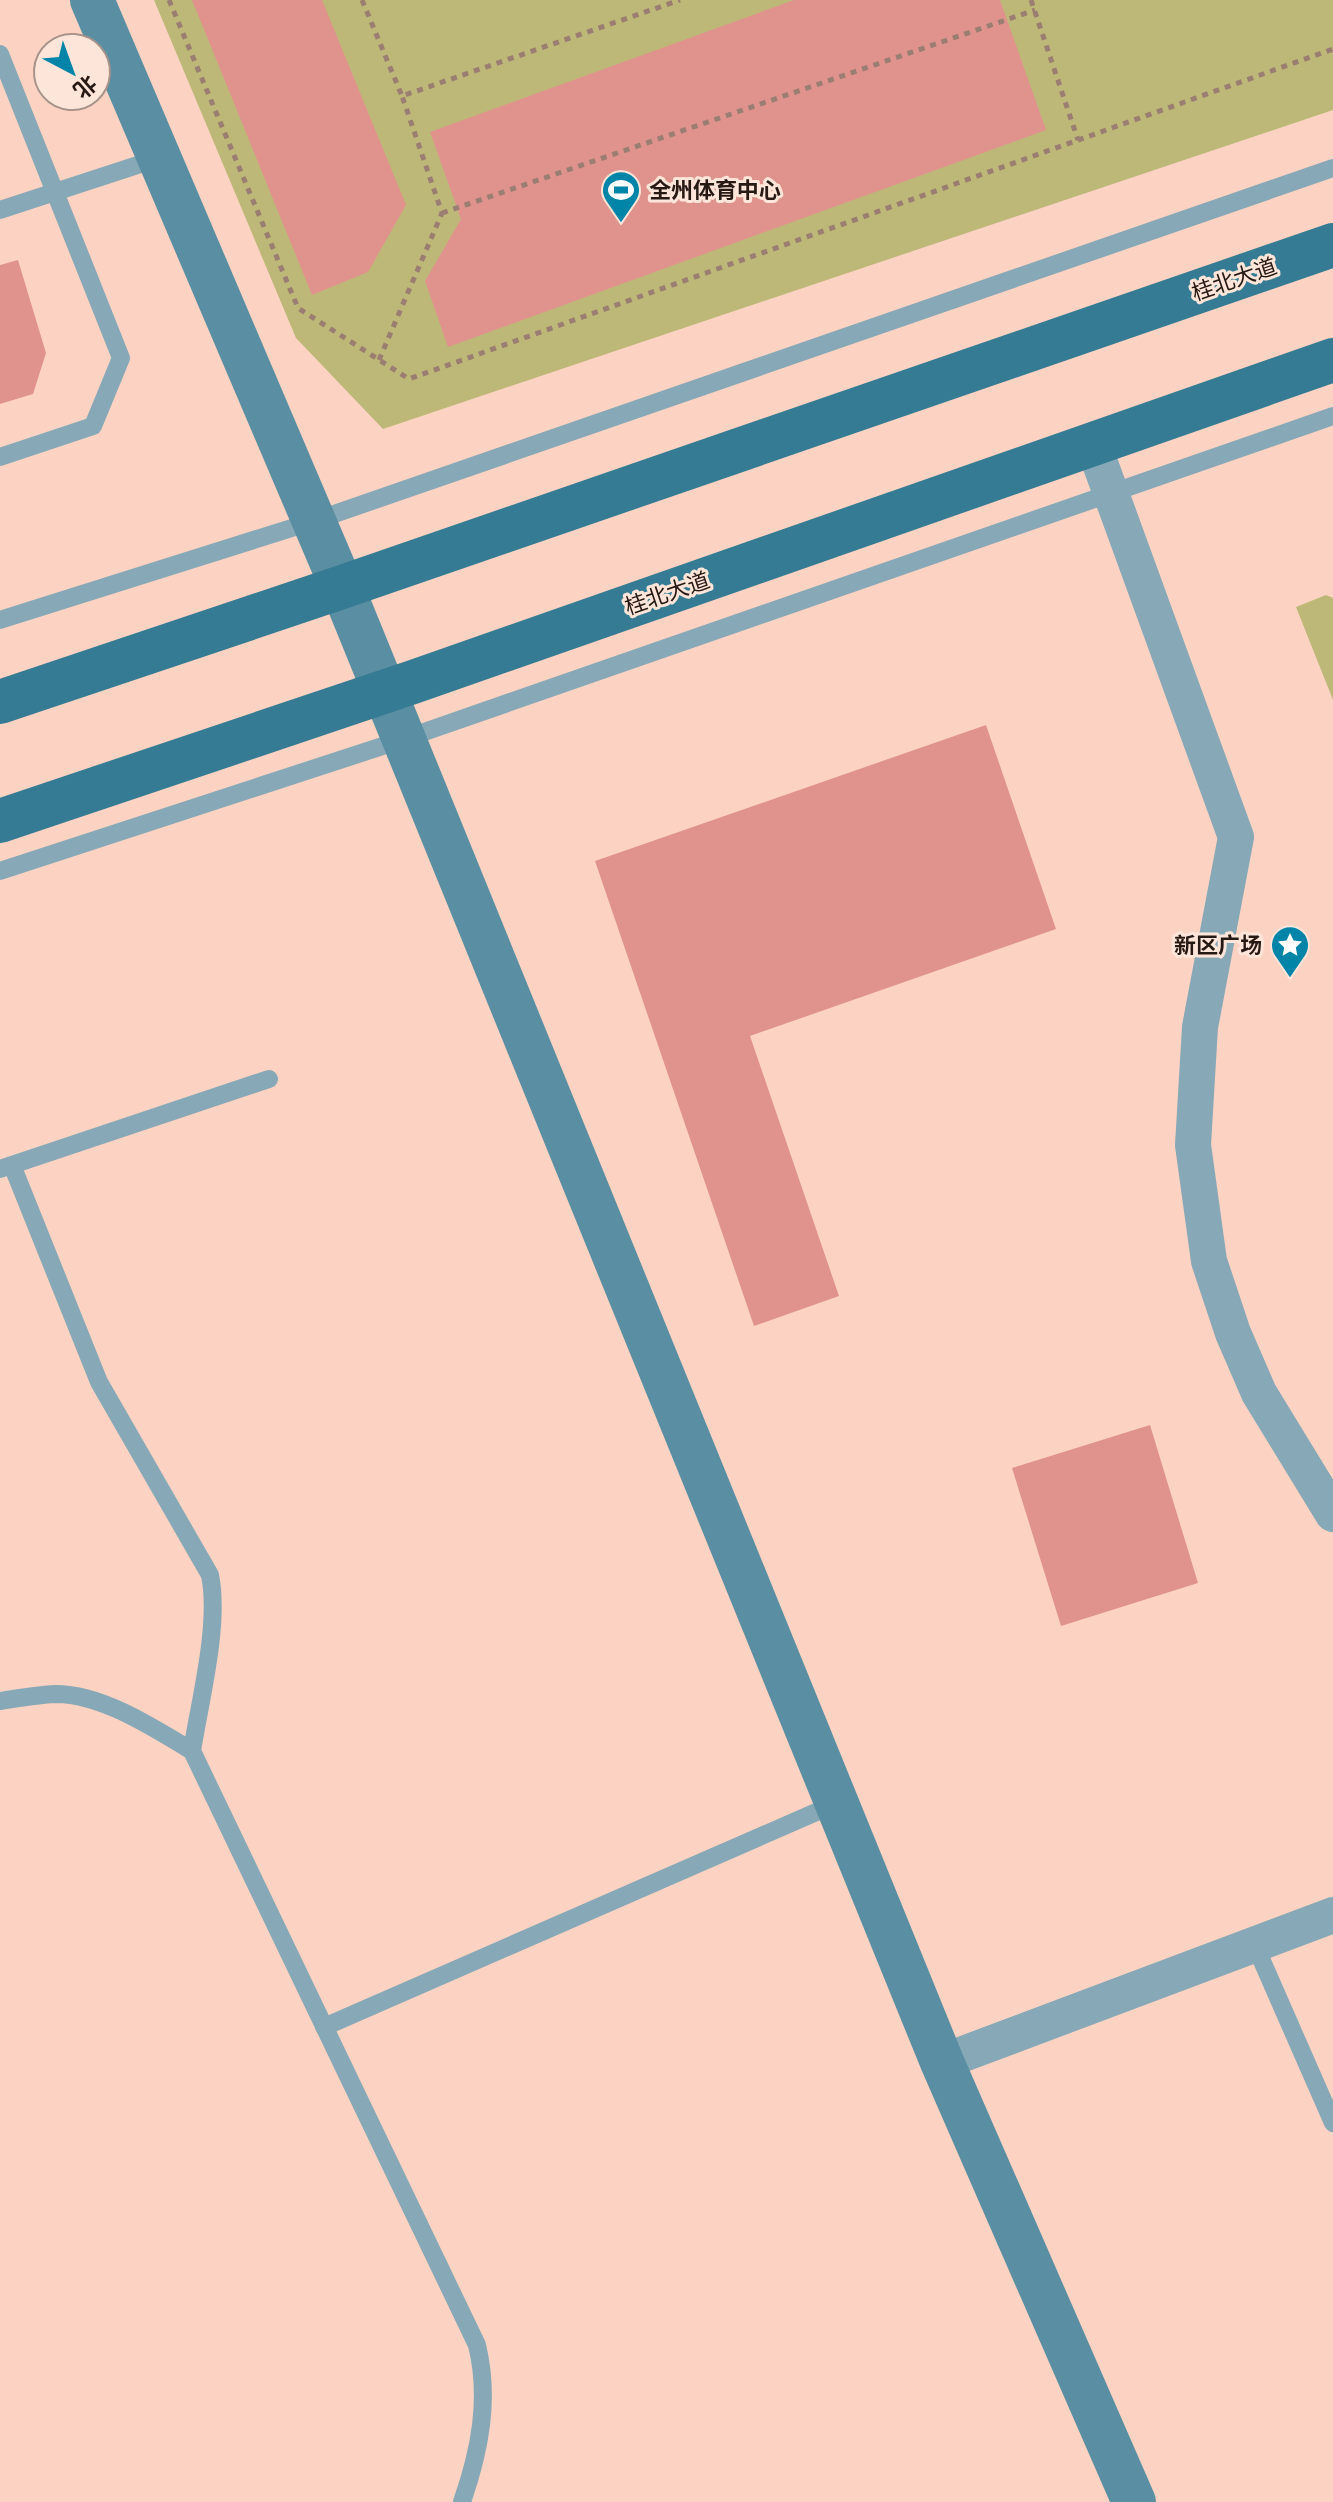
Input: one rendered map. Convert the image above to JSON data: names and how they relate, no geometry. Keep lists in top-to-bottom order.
{
  "streets": {
    "main road": ["桂北大道"]
  },
  "places": {
    "sports": ["全州体育中心"],
    "place": ["新区广场"]
  },
  "north": "bottom right"
}
